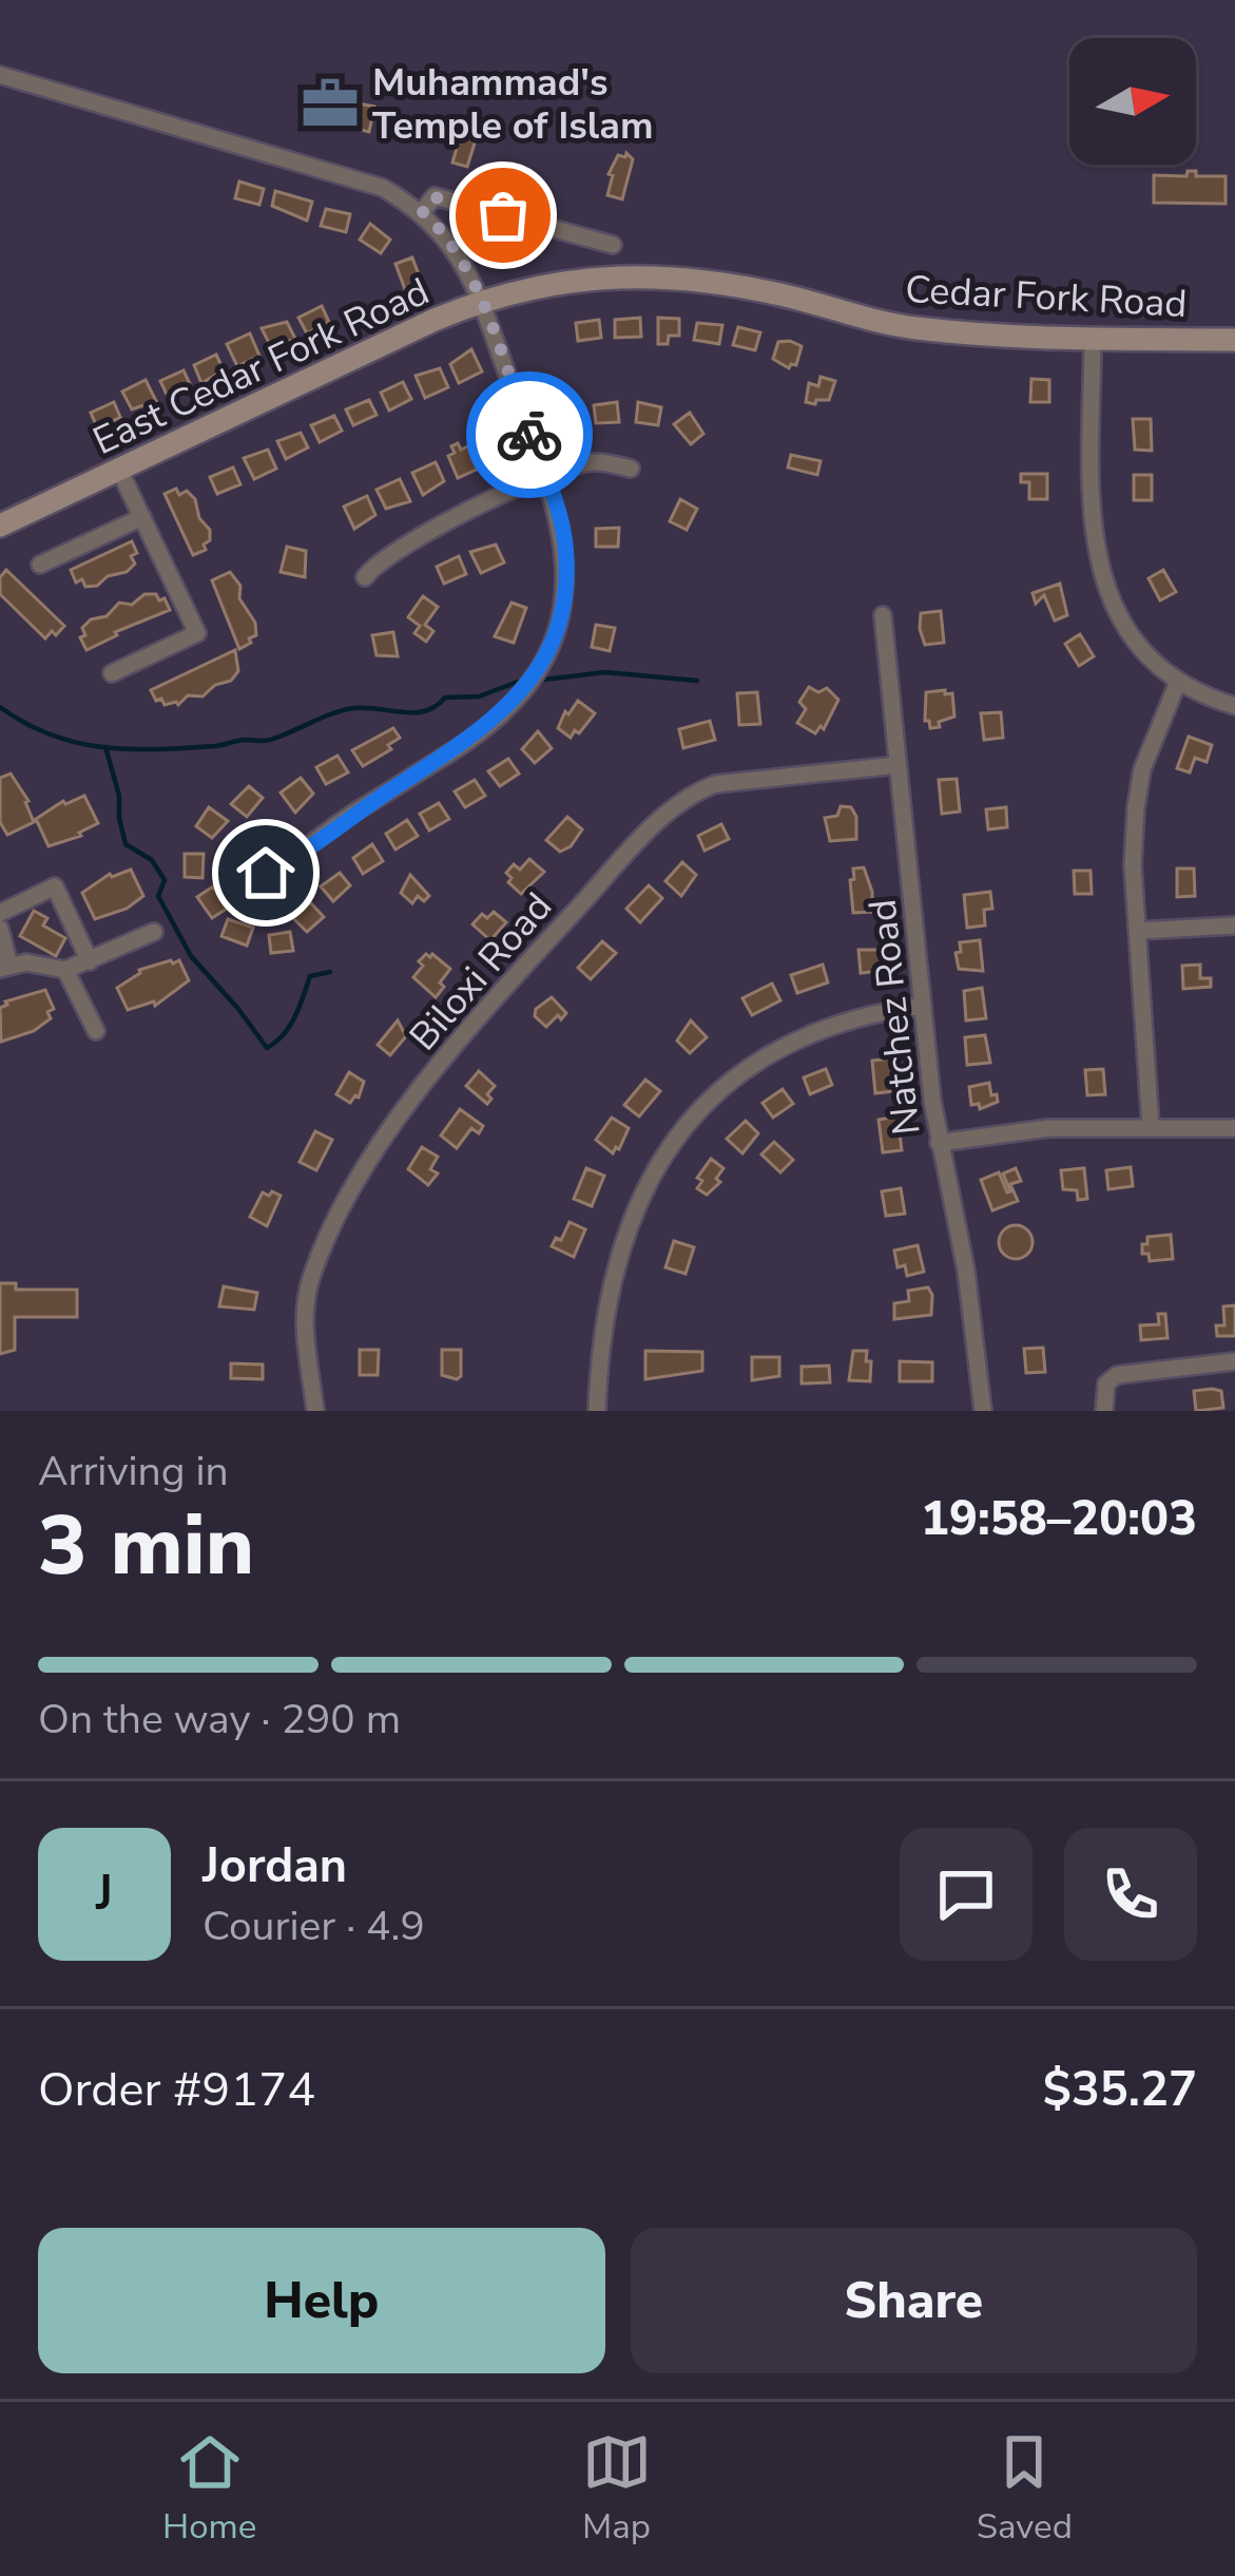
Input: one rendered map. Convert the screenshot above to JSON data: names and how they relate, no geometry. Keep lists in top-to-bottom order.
{
  "streets": {
    "street": [
      "Cedar Fork Road",
      "East Cedar Fork Road",
      "Biloxi Road",
      "Natchez Road"
    ]
  },
  "crossings": [
    ["Cedar Fork Road", "East Cedar Fork Road"],
    ["Biloxi Road", "Natchez Road"]
  ],
  "places": {
    "office": ["Muhammad's Temple of Islam"]
  },
  "north": "right",
  "page": {
    "heading": ["3 min", "Arriving in", "19:58–20:03"],
    "panel": [
      "Jordan",
      "Courier · 4.9",
      "Order #9174",
      "$35.27"
    ],
    "bar": "On the way · 290 m",
    "round": "J",
    "buttons": ["Help", "Share"],
    "tabs": ["Home", "Map", "Saved"]
  }
}
